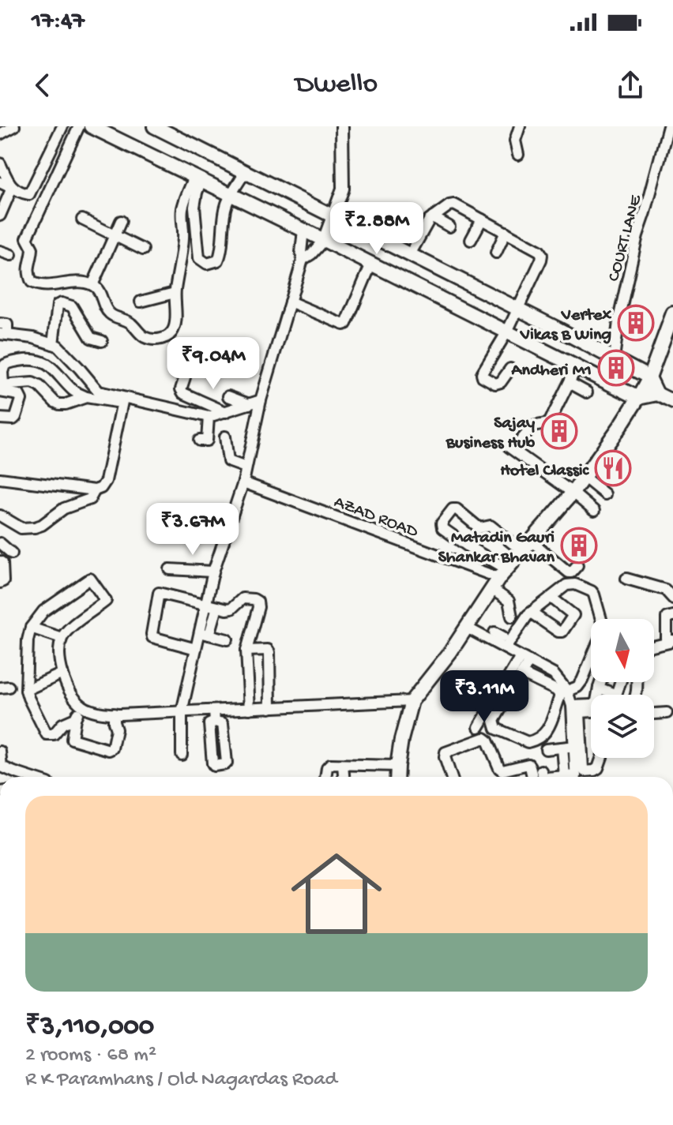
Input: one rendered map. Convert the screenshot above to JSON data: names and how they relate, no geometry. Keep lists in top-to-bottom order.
{
  "streets": {
    "street": ["COURT LANE", "AZAD ROAD"]
  },
  "places": {
    "building": [
      "Vertex Vikas B Wing",
      "Andheri M1",
      "Sajay Business Hub",
      "Matadin Gauri Shankar Bhavan"
    ],
    "restaurant": ["Hotel Classic"]
  },
  "north": "bottom",
  "page": {
    "status": "17:47",
    "header": "Dwello",
    "price": [
      "₹2.88M",
      "₹9.04M",
      "₹3.67M",
      "₹3.11M"
    ],
    "list": [
      {
        "name": "₹3,110,000",
        "note": "2 rooms · 68 m² · R K Paramhans / Old Nagardas Road"
      }
    ]
  }
}
